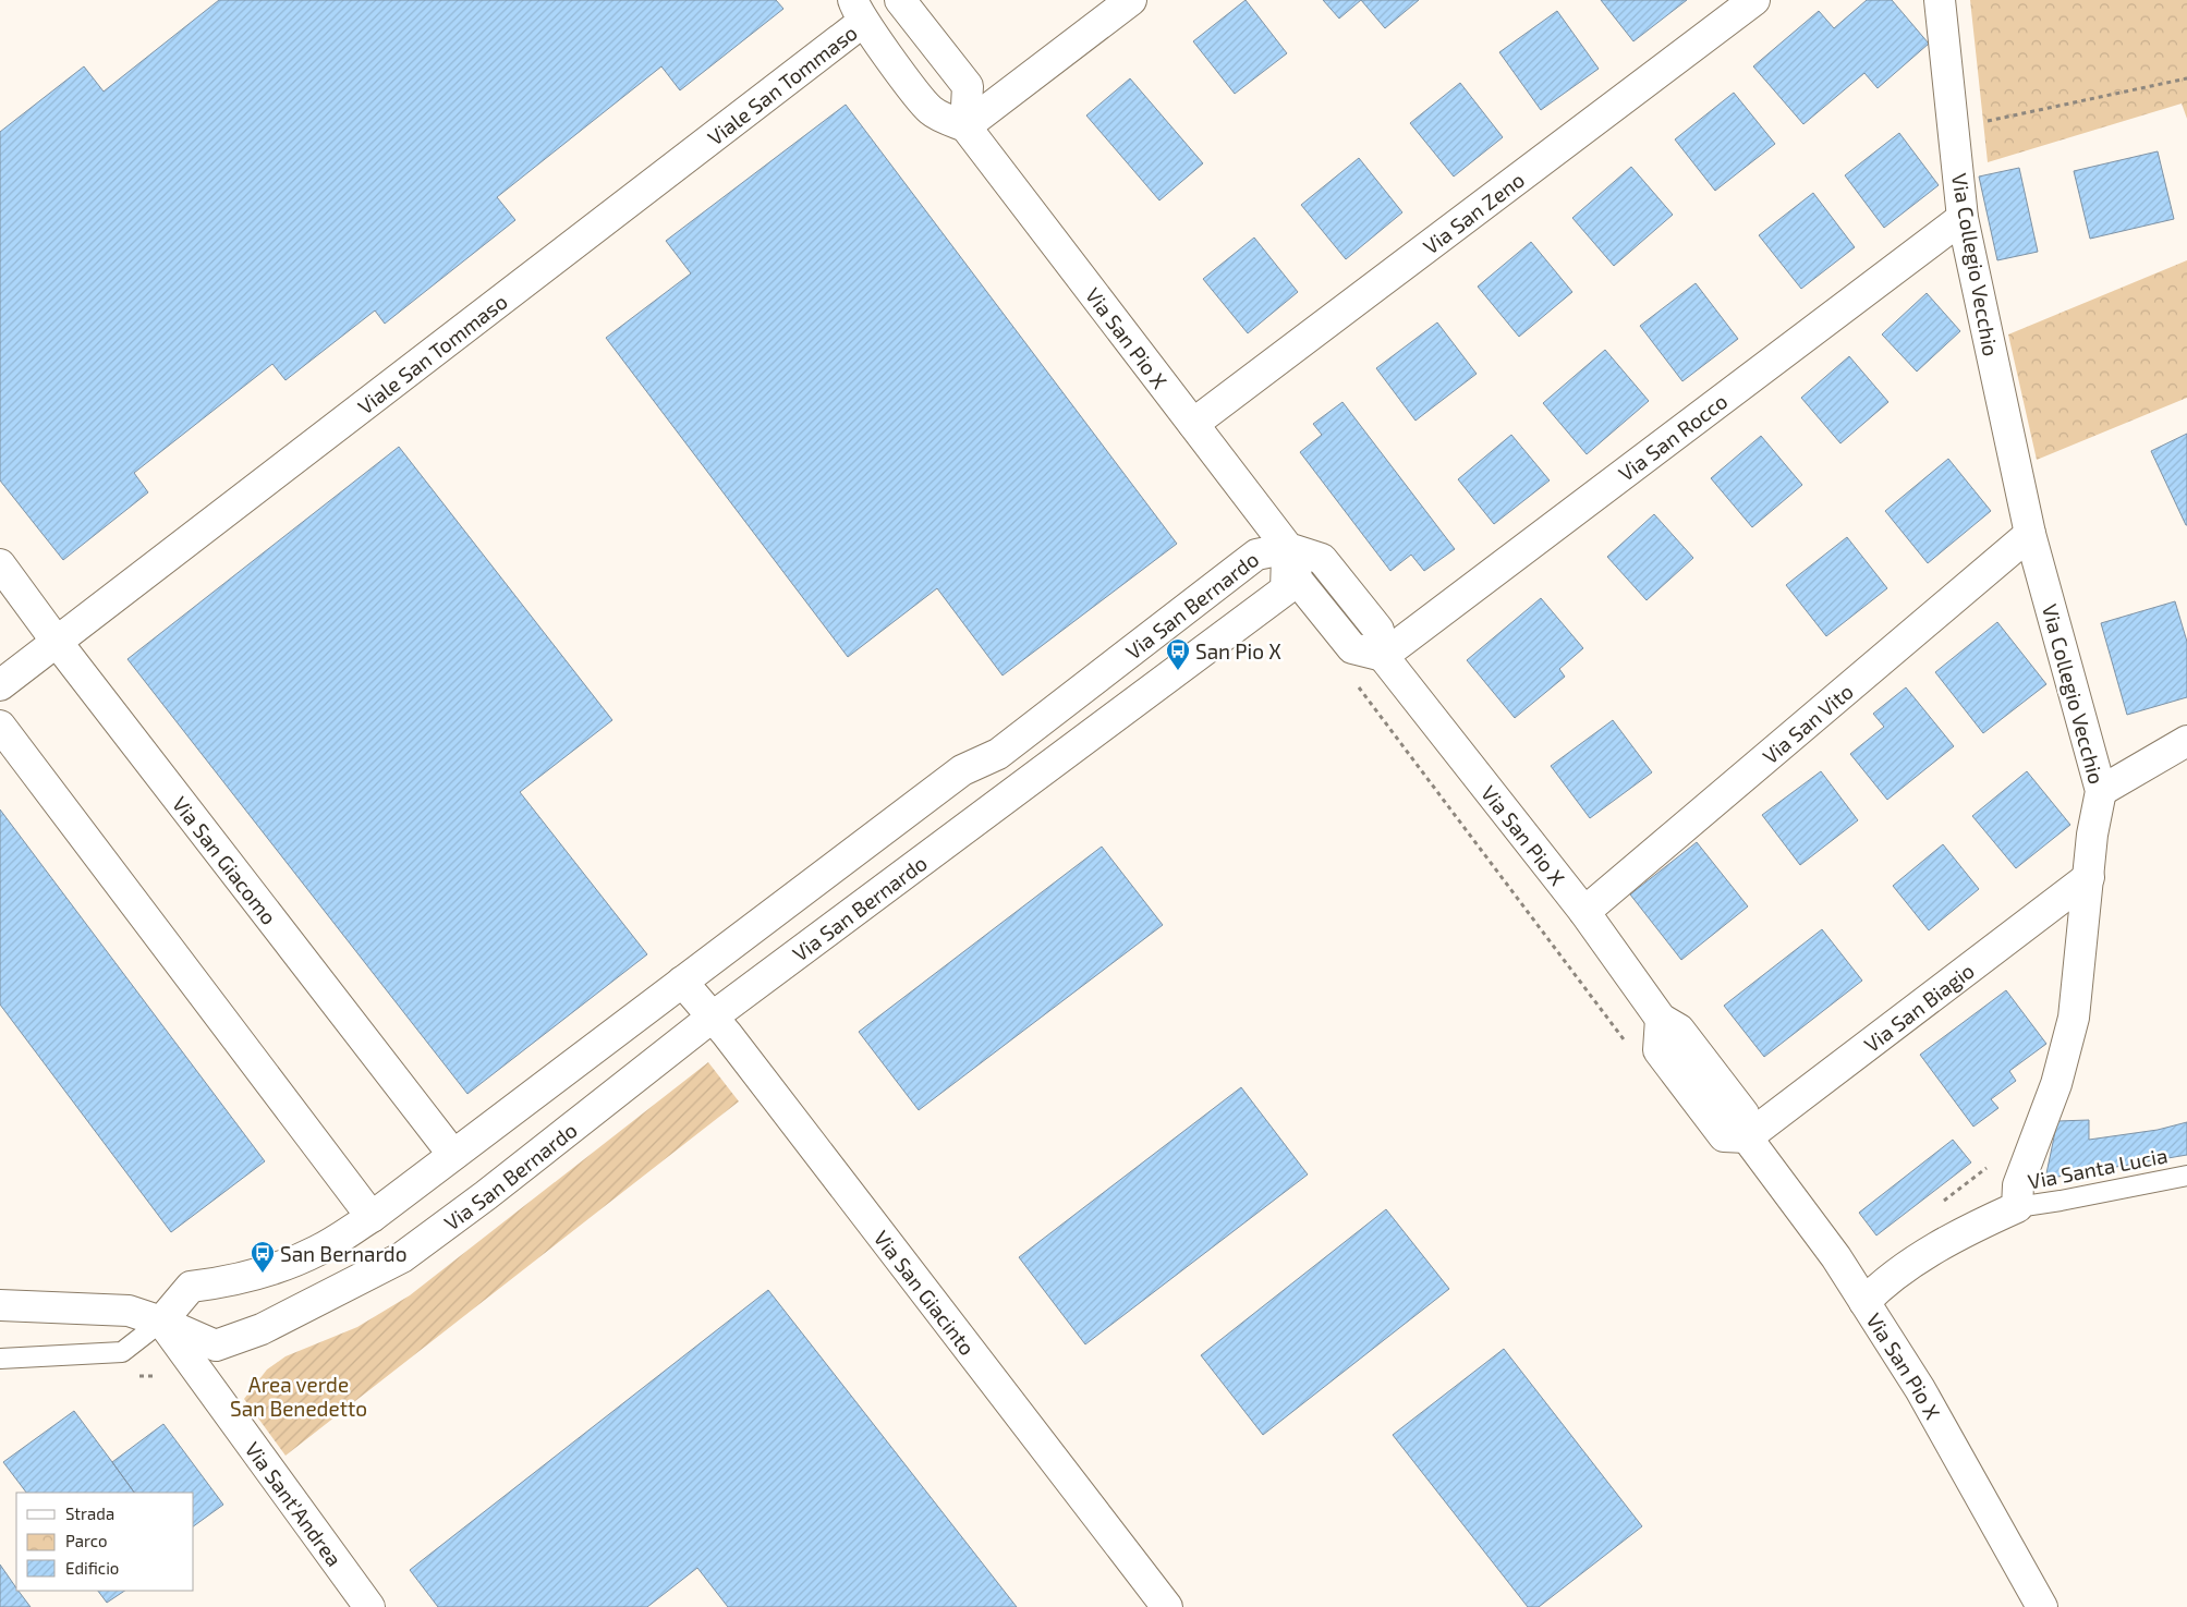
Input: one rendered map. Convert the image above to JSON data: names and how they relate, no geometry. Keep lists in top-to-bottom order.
{
  "streets": {
    "street": [
      "Viale San Tommaso",
      "Via San Zeno",
      "Via Collegio Vecchio",
      "Via San Pio X",
      "Via San Rocco",
      "Via San Bernardo",
      "Via San Vito",
      "Via San Giacomo",
      "Via San Biagio",
      "Via San Giacinto",
      "Via Sant'Andrea"
    ],
    "lane": ["Via Santa Lucia"]
  },
  "crossings": [
    ["Viale San Tommaso", "Via San Pio X"],
    ["Viale San Tommaso", "Via San Giacomo"],
    ["Via San Zeno", "Via San Pio X"],
    ["Via Collegio Vecchio", "Via San Rocco"],
    ["Via Collegio Vecchio", "Via San Vito"],
    ["Via Collegio Vecchio", "Via San Biagio"],
    ["Via Collegio Vecchio", "Via Santa Lucia"],
    ["Via San Pio X", "Via San Rocco"],
    ["Via San Pio X", "Via San Bernardo"],
    ["Via San Pio X", "Via San Vito"],
    ["Via San Pio X", "Via San Biagio"],
    ["Via San Bernardo", "Via San Giacomo"],
    ["Via San Bernardo", "Via San Giacinto"],
    ["Via San Bernardo", "Via Sant'Andrea"]
  ],
  "parks": ["Area verde San Benedetto"],
  "places": {
    "bus stop": ["San Pio X", "San Bernardo"]
  },
  "legend": ["Strada", "Parco", "Edificio"]
}
